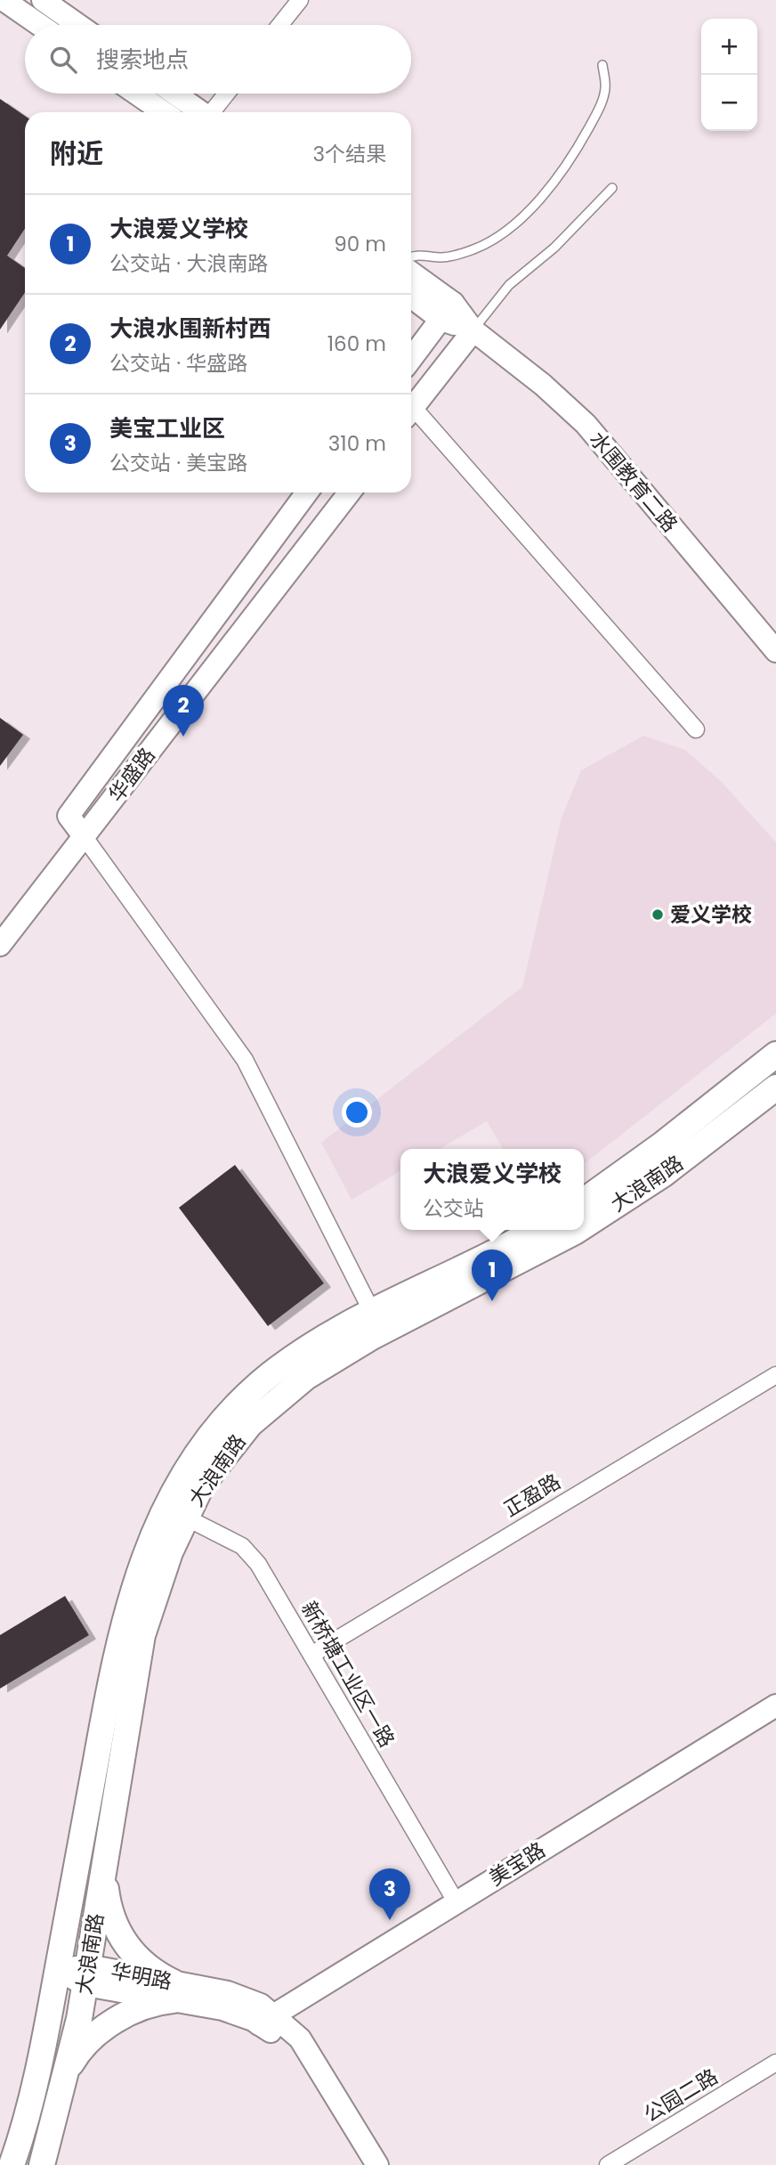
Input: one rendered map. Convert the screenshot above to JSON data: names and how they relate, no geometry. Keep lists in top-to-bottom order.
{
  "streets": {
    "main road": [
      "水围教育二路",
      "华盛路",
      "大浪南路",
      "美宝路",
      "华明路"
    ],
    "street": ["正盈路", "新桥塘工业区一路", "公园二路"]
  },
  "crossings": [
    ["大浪南路", "新桥塘工业区一路"],
    ["大浪南路", "华明路"],
    ["正盈路", "新桥塘工业区一路"],
    ["新桥塘工业区一路", "美宝路"],
    ["美宝路", "华明路"]
  ],
  "places": ["爱义学校"],
  "page": {
    "map_buttons": ["+", "−"],
    "search": "搜索地点",
    "heading": ["附近", "3个结果"],
    "list": [
      {
        "mark": "1",
        "name": "大浪爱义学校",
        "note": "公交站 · 大浪南路",
        "value": "90 m"
      },
      {
        "mark": "2",
        "name": "大浪水围新村西",
        "note": "公交站 · 华盛路",
        "value": "160 m"
      },
      {
        "mark": "3",
        "name": "美宝工业区",
        "note": "公交站 · 美宝路",
        "value": "310 m"
      }
    ],
    "pins": ["2", "1", "3"],
    "popup": ["大浪爱义学校", "公交站"]
  }
}
